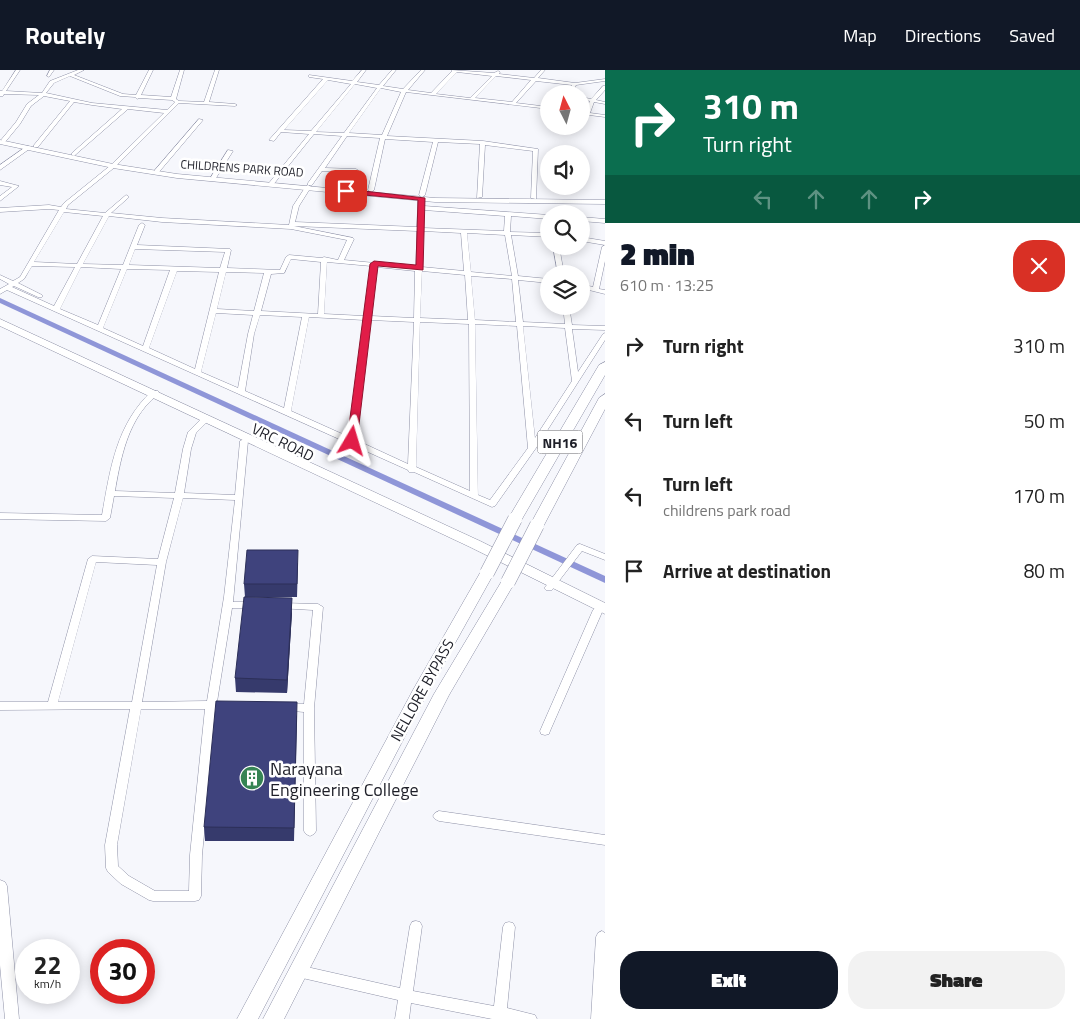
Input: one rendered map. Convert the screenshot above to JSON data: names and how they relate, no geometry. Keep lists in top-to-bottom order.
{
  "streets": {
    "main road": ["VRC ROAD", "NH16", "NELLORE BYPASS"],
    "street": ["CHILDRENS PARK ROAD"]
  },
  "places": {
    "building": ["Narayana Engineering College"]
  },
  "north": "top",
  "page": {
    "header": "Routely",
    "nav": ["Map", "Directions", "Saved"],
    "turn": ["310 m", "Turn right"],
    "heading": ["2 min", "610 m · 13:25"],
    "list": [
      {
        "name": "Turn right",
        "value": "310 m"
      },
      {
        "name": "Turn left",
        "value": "50 m"
      },
      {
        "name": "Turn left",
        "note": "childrens park road",
        "value": "170 m"
      },
      {
        "name": "Arrive at destination",
        "value": "80 m"
      }
    ],
    "speed": "22 km/h",
    "limit": "30",
    "buttons": ["Exit", "Share"]
  }
}
